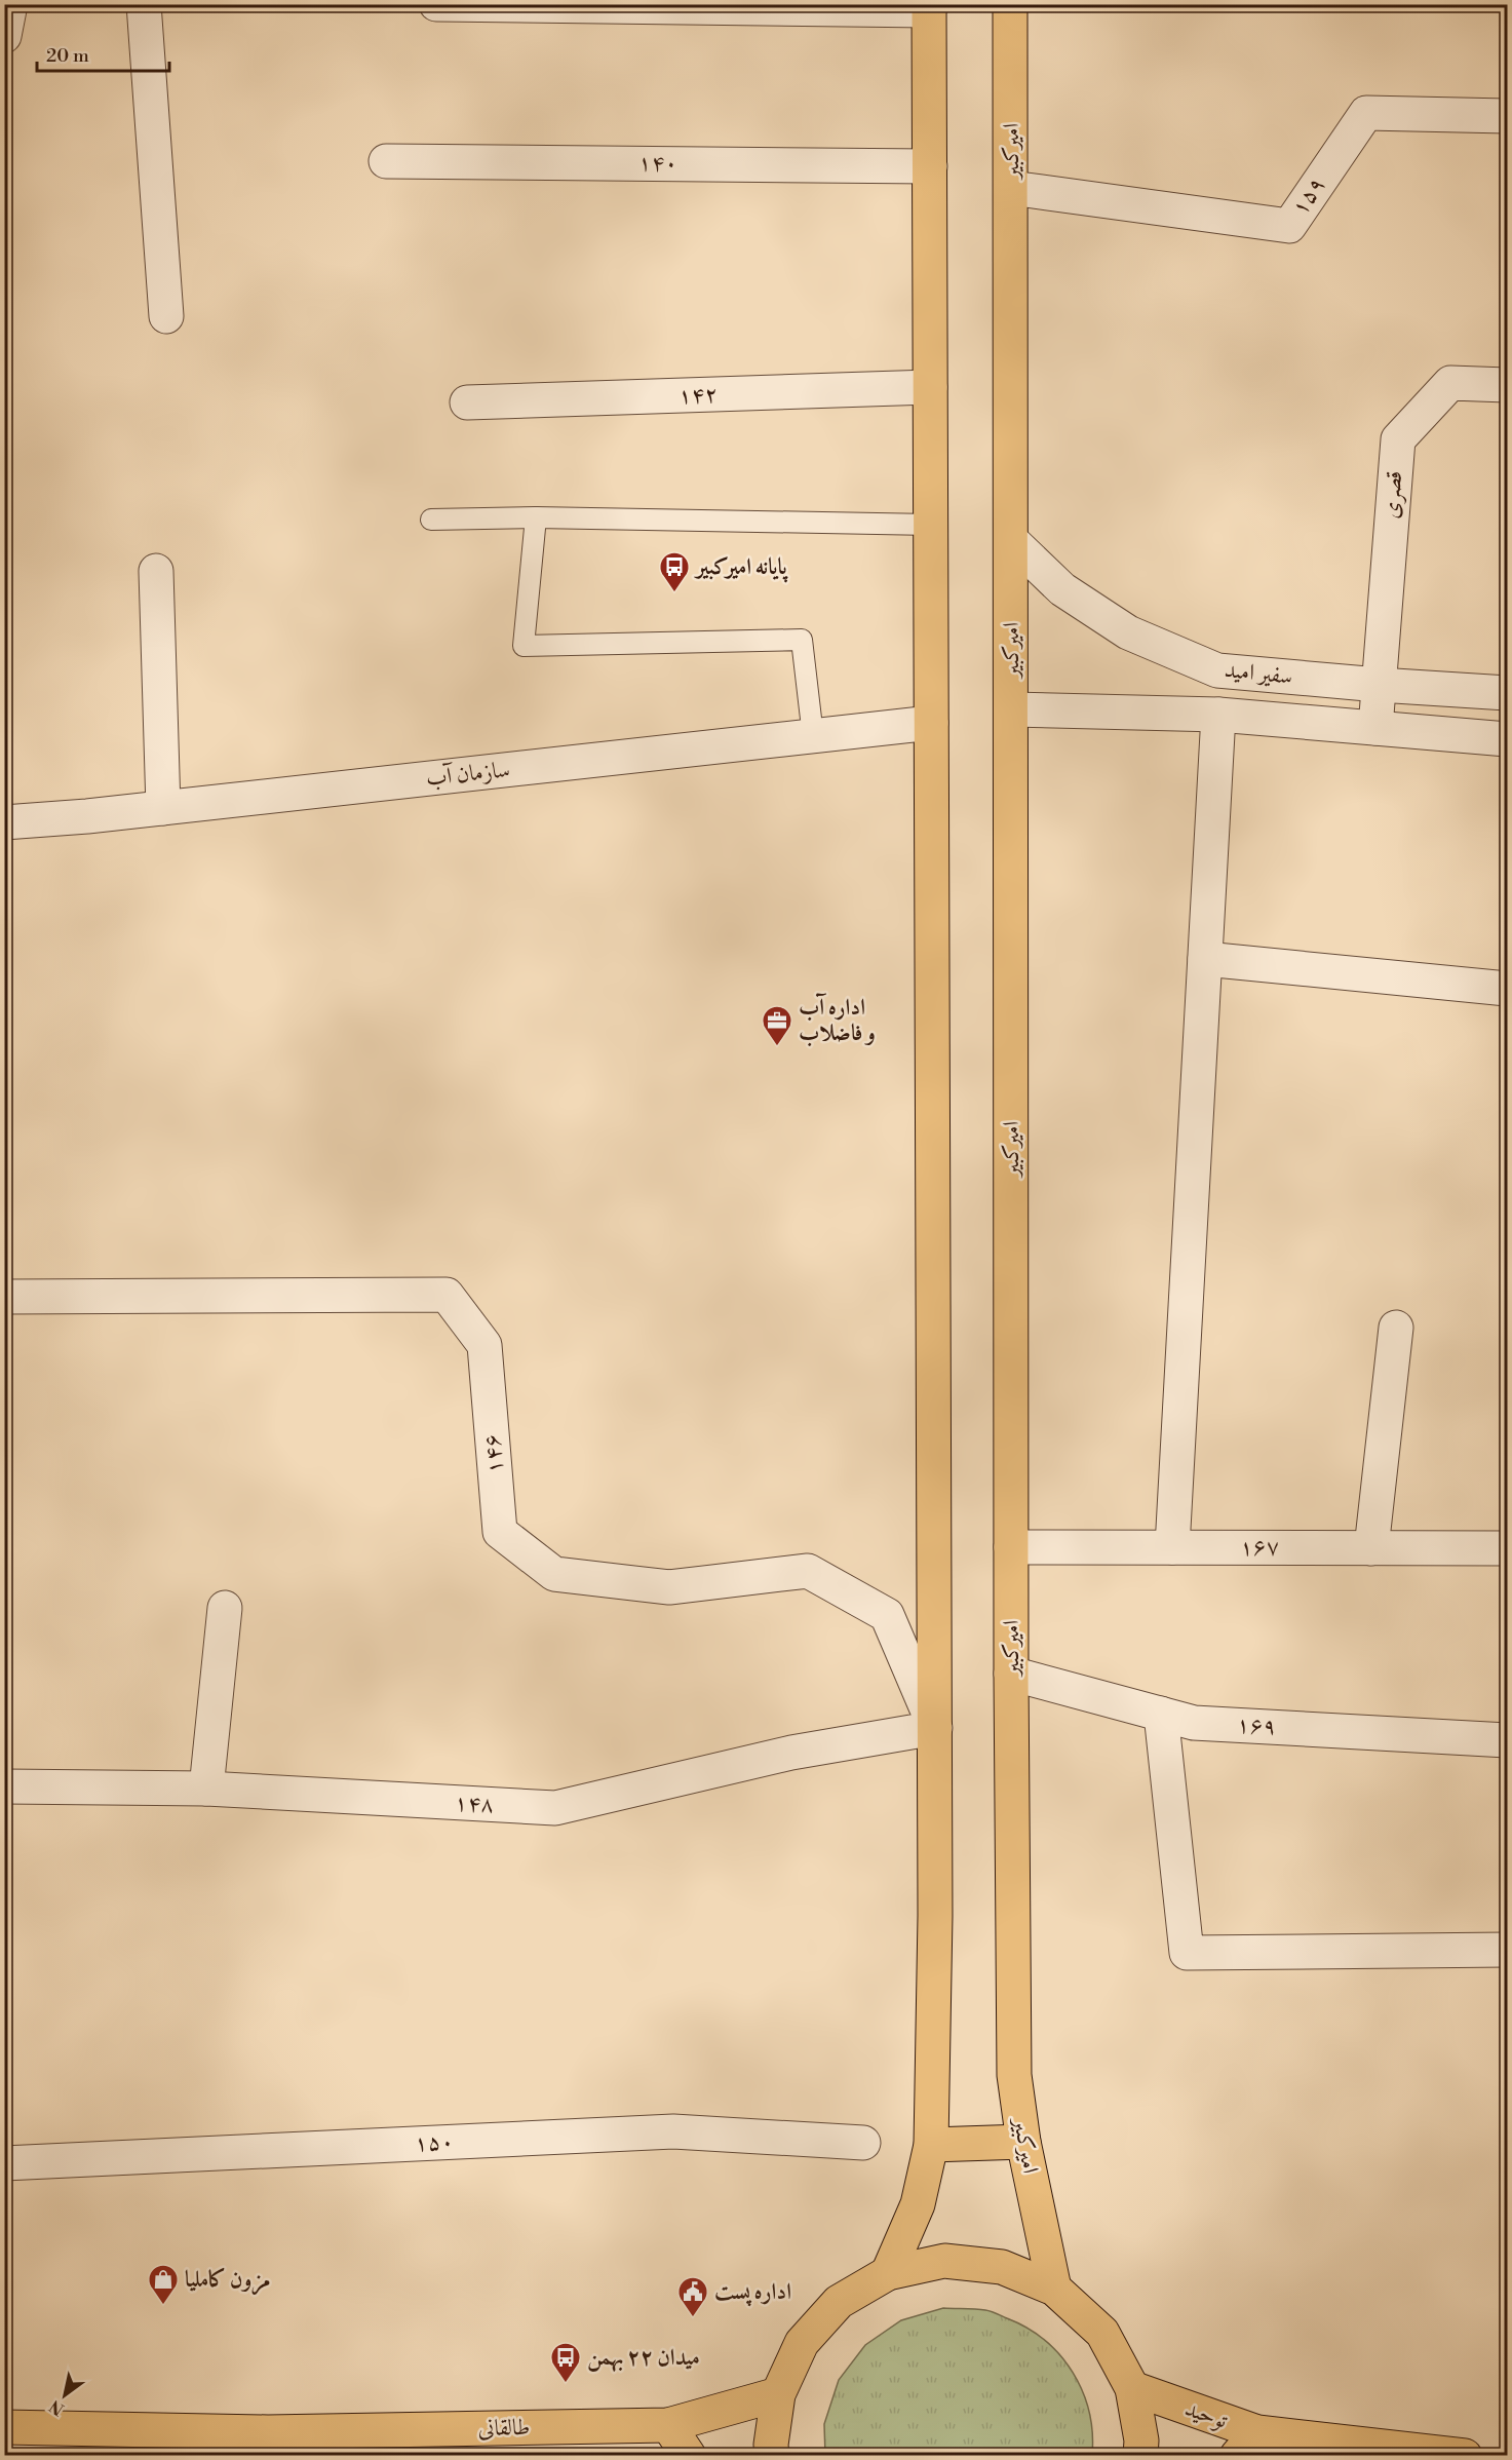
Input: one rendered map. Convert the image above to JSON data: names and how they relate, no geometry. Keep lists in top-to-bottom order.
{
  "streets": {
    "main road": ["امیرکبیر", "توحید", "طالقانی"],
    "street": [
      "۱۴۰",
      "۱۵۹",
      "۱۴۲",
      "قصری",
      "سفیر امید",
      "سازمان آب",
      "۱۴۶",
      "۱۶۷",
      "۱۶۹",
      "۱۴۸",
      "۱۵۰"
    ]
  },
  "crossings": [
    ["امیرکبیر", "۱۵۹"],
    ["امیرکبیر", "سفیر امید"],
    ["امیرکبیر", "۱۶۷"],
    ["امیرکبیر", "۱۶۹"],
    ["قصری", "سفیر امید"],
    ["۱۴۶", "۱۴۸"]
  ],
  "places": {
    "bus stop": ["پایانه امیرکبیر", "میدان ۲۲ بهمن"],
    "office": ["اداره آب و فاضلاب"],
    "shop": ["مزون کاملیا"],
    "public building": ["اداره پست"]
  },
  "scale_bar": "20 m",
  "north": "bottom left"
}
